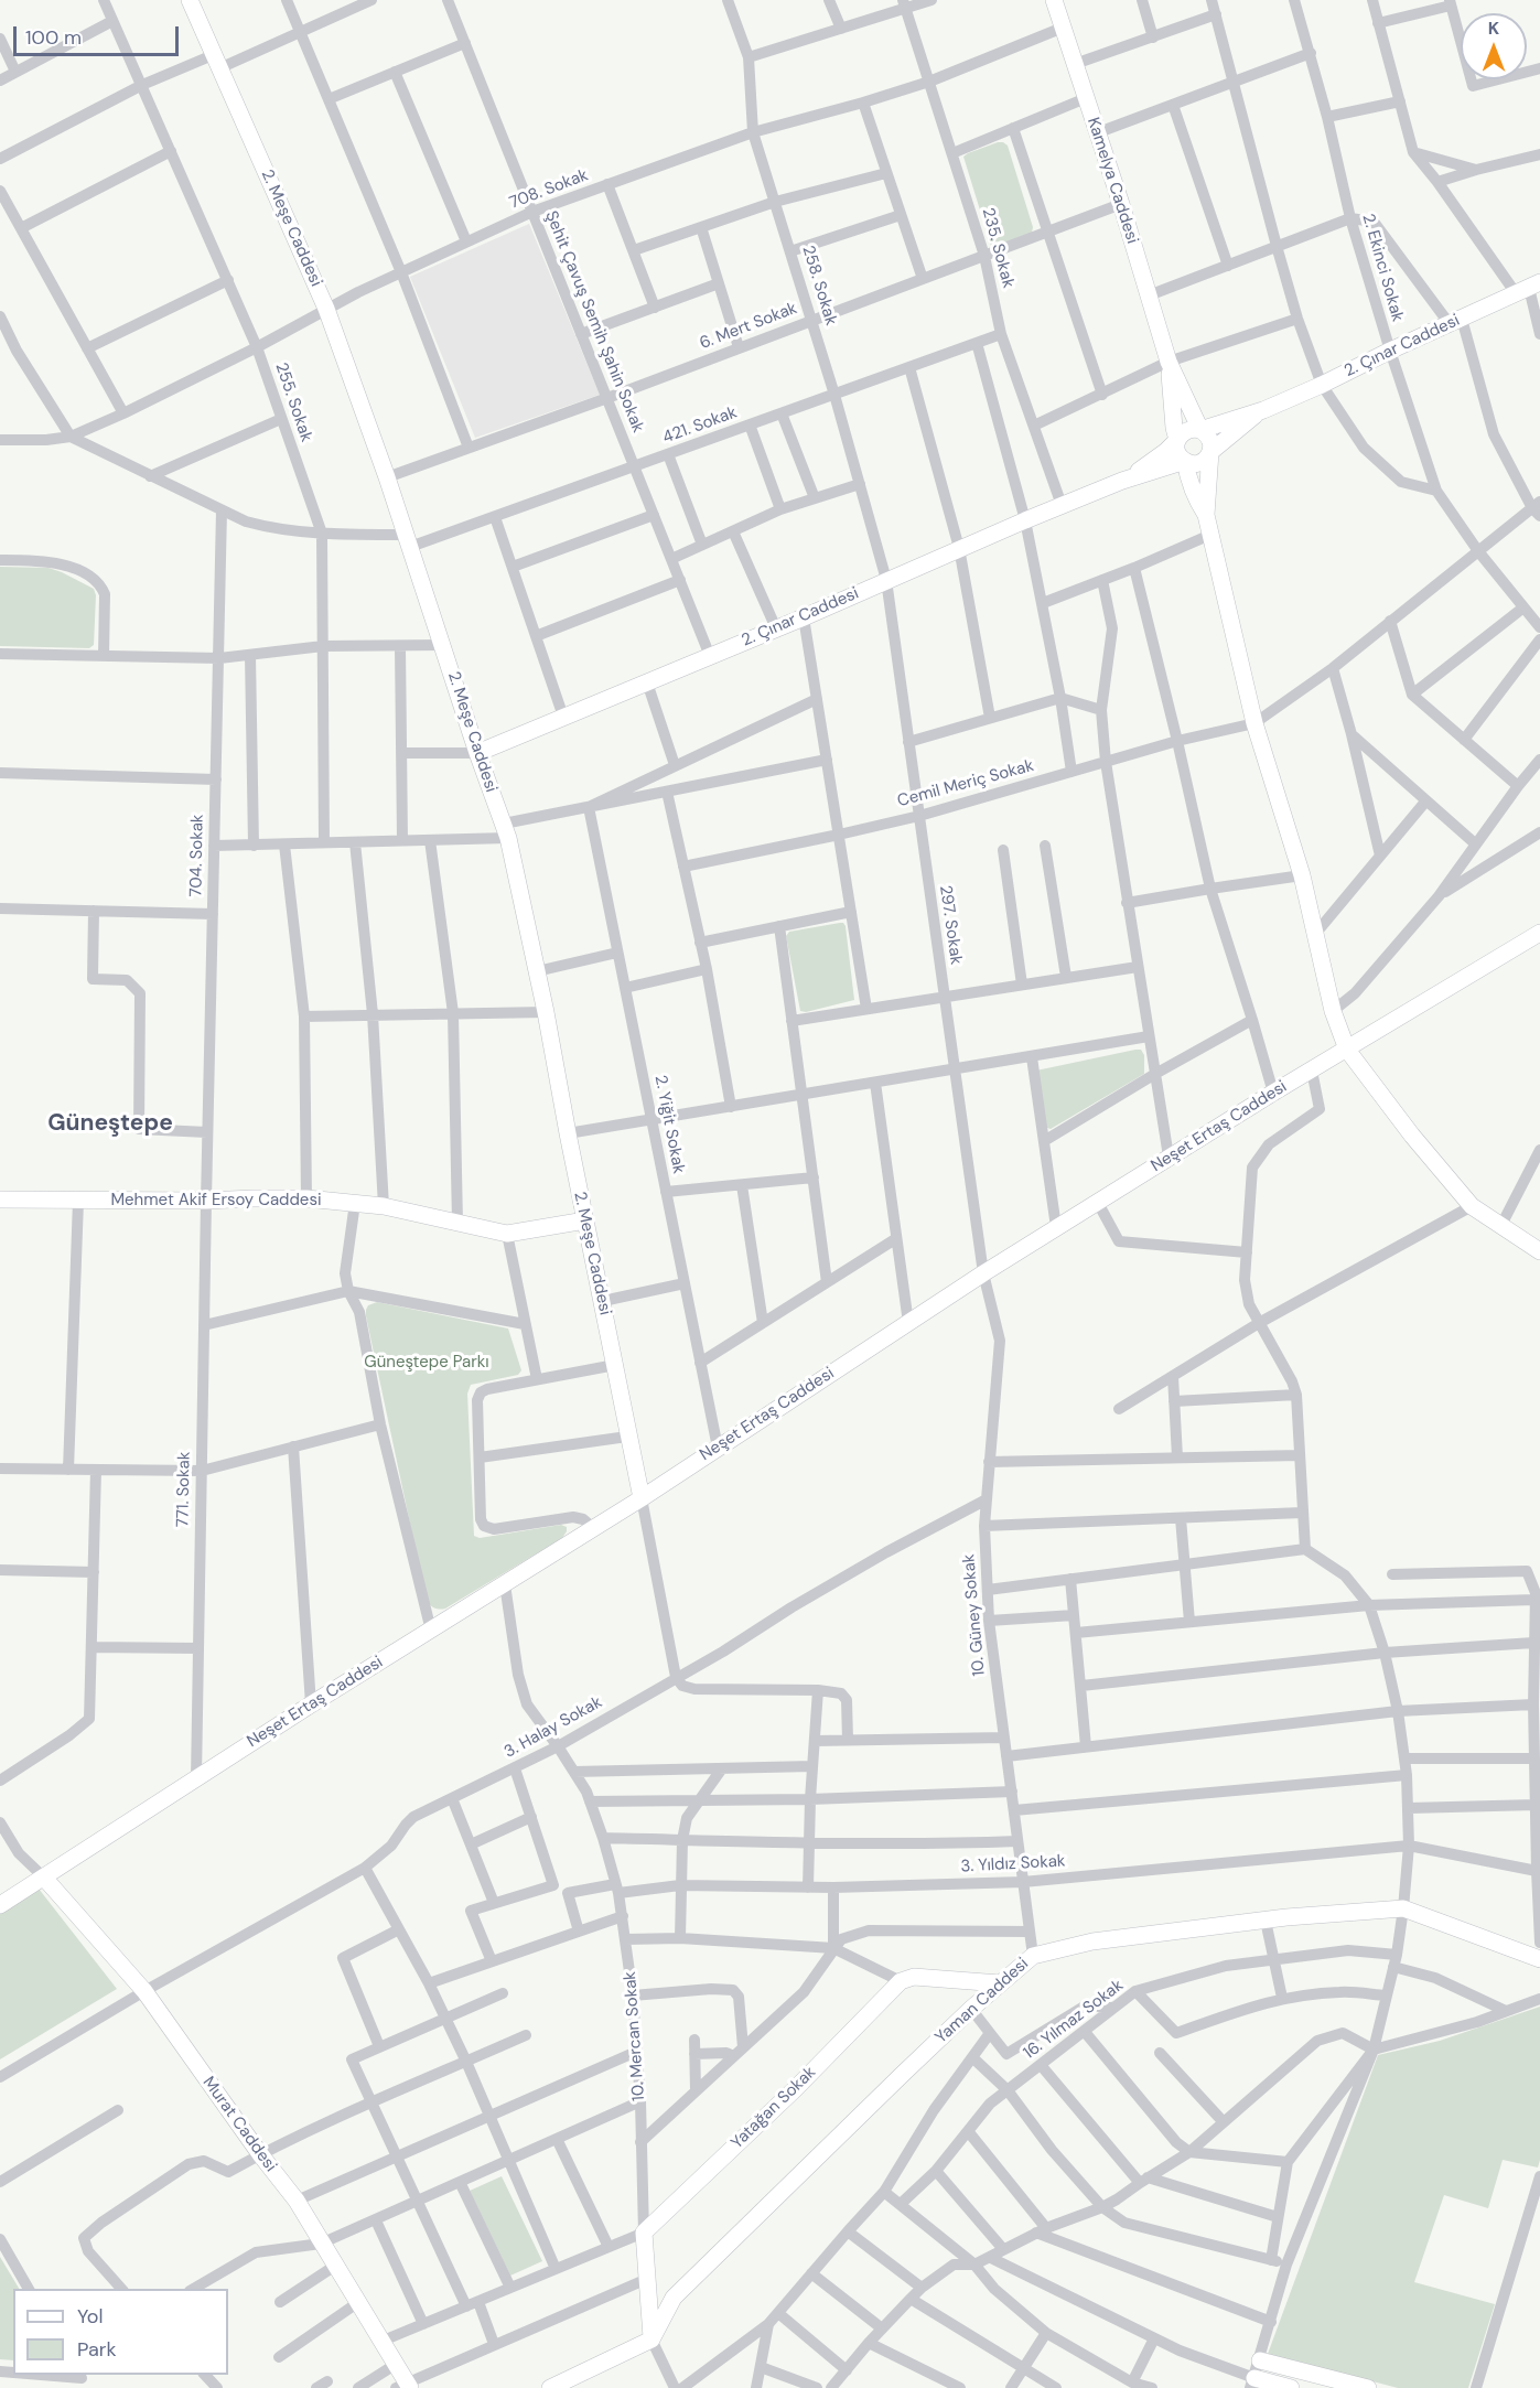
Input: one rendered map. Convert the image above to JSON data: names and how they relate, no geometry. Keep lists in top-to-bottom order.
{
  "streets": {
    "main road": [
      "Kamelya Caddesi",
      "2. Meşe Caddesi",
      "2. Çınar Caddesi",
      "Neşet Ertaş Caddesi",
      "Mehmet Akif Ersoy Caddesi",
      "Yaman Caddesi",
      "10. Mercan Sokak",
      "Yatağan Sokak",
      "Murat Caddesi"
    ],
    "street": [
      "708. Sokak",
      "235. Sokak",
      "2. Ekinci Sokak",
      "258. Sokak",
      "Şehit Çavuş Semih Şahin Sokak",
      "6. Mert Sokak",
      "255. Sokak",
      "421. Sokak",
      "Cemil Meriç Sokak",
      "704. Sokak",
      "297. Sokak",
      "2. Yiğit Sokak",
      "771. Sokak",
      "10. Güney Sokak",
      "3. Halay Sokak",
      "3. Yıldız Sokak",
      "16. Yılmaz Sokak"
    ]
  },
  "crossings": [
    ["Kamelya Caddesi", "708. Sokak"],
    ["Kamelya Caddesi", "6. Mert Sokak"],
    ["708. Sokak", "2. Meşe Caddesi"],
    ["708. Sokak", "235. Sokak"],
    ["708. Sokak", "258. Sokak"],
    ["708. Sokak", "Şehit Çavuş Semih Şahin Sokak"],
    ["708. Sokak", "255. Sokak"],
    ["2. Meşe Caddesi", "6. Mert Sokak"],
    ["2. Meşe Caddesi", "2. Çınar Caddesi"],
    ["2. Meşe Caddesi", "421. Sokak"],
    ["2. Meşe Caddesi", "Neşet Ertaş Caddesi"],
    ["2. Meşe Caddesi", "Mehmet Akif Ersoy Caddesi"],
    ["235. Sokak", "6. Mert Sokak"],
    ["235. Sokak", "2. Çınar Caddesi"],
    ["235. Sokak", "421. Sokak"],
    ["2. Ekinci Sokak", "2. Çınar Caddesi"],
    ["258. Sokak", "6. Mert Sokak"],
    ["258. Sokak", "2. Çınar Caddesi"],
    ["258. Sokak", "421. Sokak"],
    ["258. Sokak", "297. Sokak"],
    ["Şehit Çavuş Semih Şahin Sokak", "6. Mert Sokak"],
    ["Şehit Çavuş Semih Şahin Sokak", "2. Çınar Caddesi"],
    ["Şehit Çavuş Semih Şahin Sokak", "421. Sokak"],
    ["2. Çınar Caddesi", "297. Sokak"],
    ["Cemil Meriç Sokak", "297. Sokak"],
    ["704. Sokak", "Mehmet Akif Ersoy Caddesi"],
    ["704. Sokak", "771. Sokak"],
    ["297. Sokak", "Neşet Ertaş Caddesi"],
    ["297. Sokak", "10. Güney Sokak"],
    ["2. Yiğit Sokak", "Neşet Ertaş Caddesi"],
    ["Neşet Ertaş Caddesi", "771. Sokak"],
    ["Neşet Ertaş Caddesi", "10. Güney Sokak"],
    ["Neşet Ertaş Caddesi", "10. Mercan Sokak"],
    ["Neşet Ertaş Caddesi", "Murat Caddesi"],
    ["Mehmet Akif Ersoy Caddesi", "771. Sokak"],
    ["10. Güney Sokak", "3. Halay Sokak"],
    ["10. Güney Sokak", "3. Yıldız Sokak"],
    ["10. Güney Sokak", "Yaman Caddesi"],
    ["3. Halay Sokak", "10. Mercan Sokak"],
    ["3. Halay Sokak", "Murat Caddesi"],
    ["3. Yıldız Sokak", "10. Mercan Sokak"],
    ["Yaman Caddesi", "10. Mercan Sokak"],
    ["10. Mercan Sokak", "Yatağan Sokak"]
  ],
  "districts": ["Güneştepe"],
  "parks": ["Güneştepe Parkı"],
  "legend": ["Yol", "Park"],
  "scale_bar": "100 m",
  "north": "top"
}
